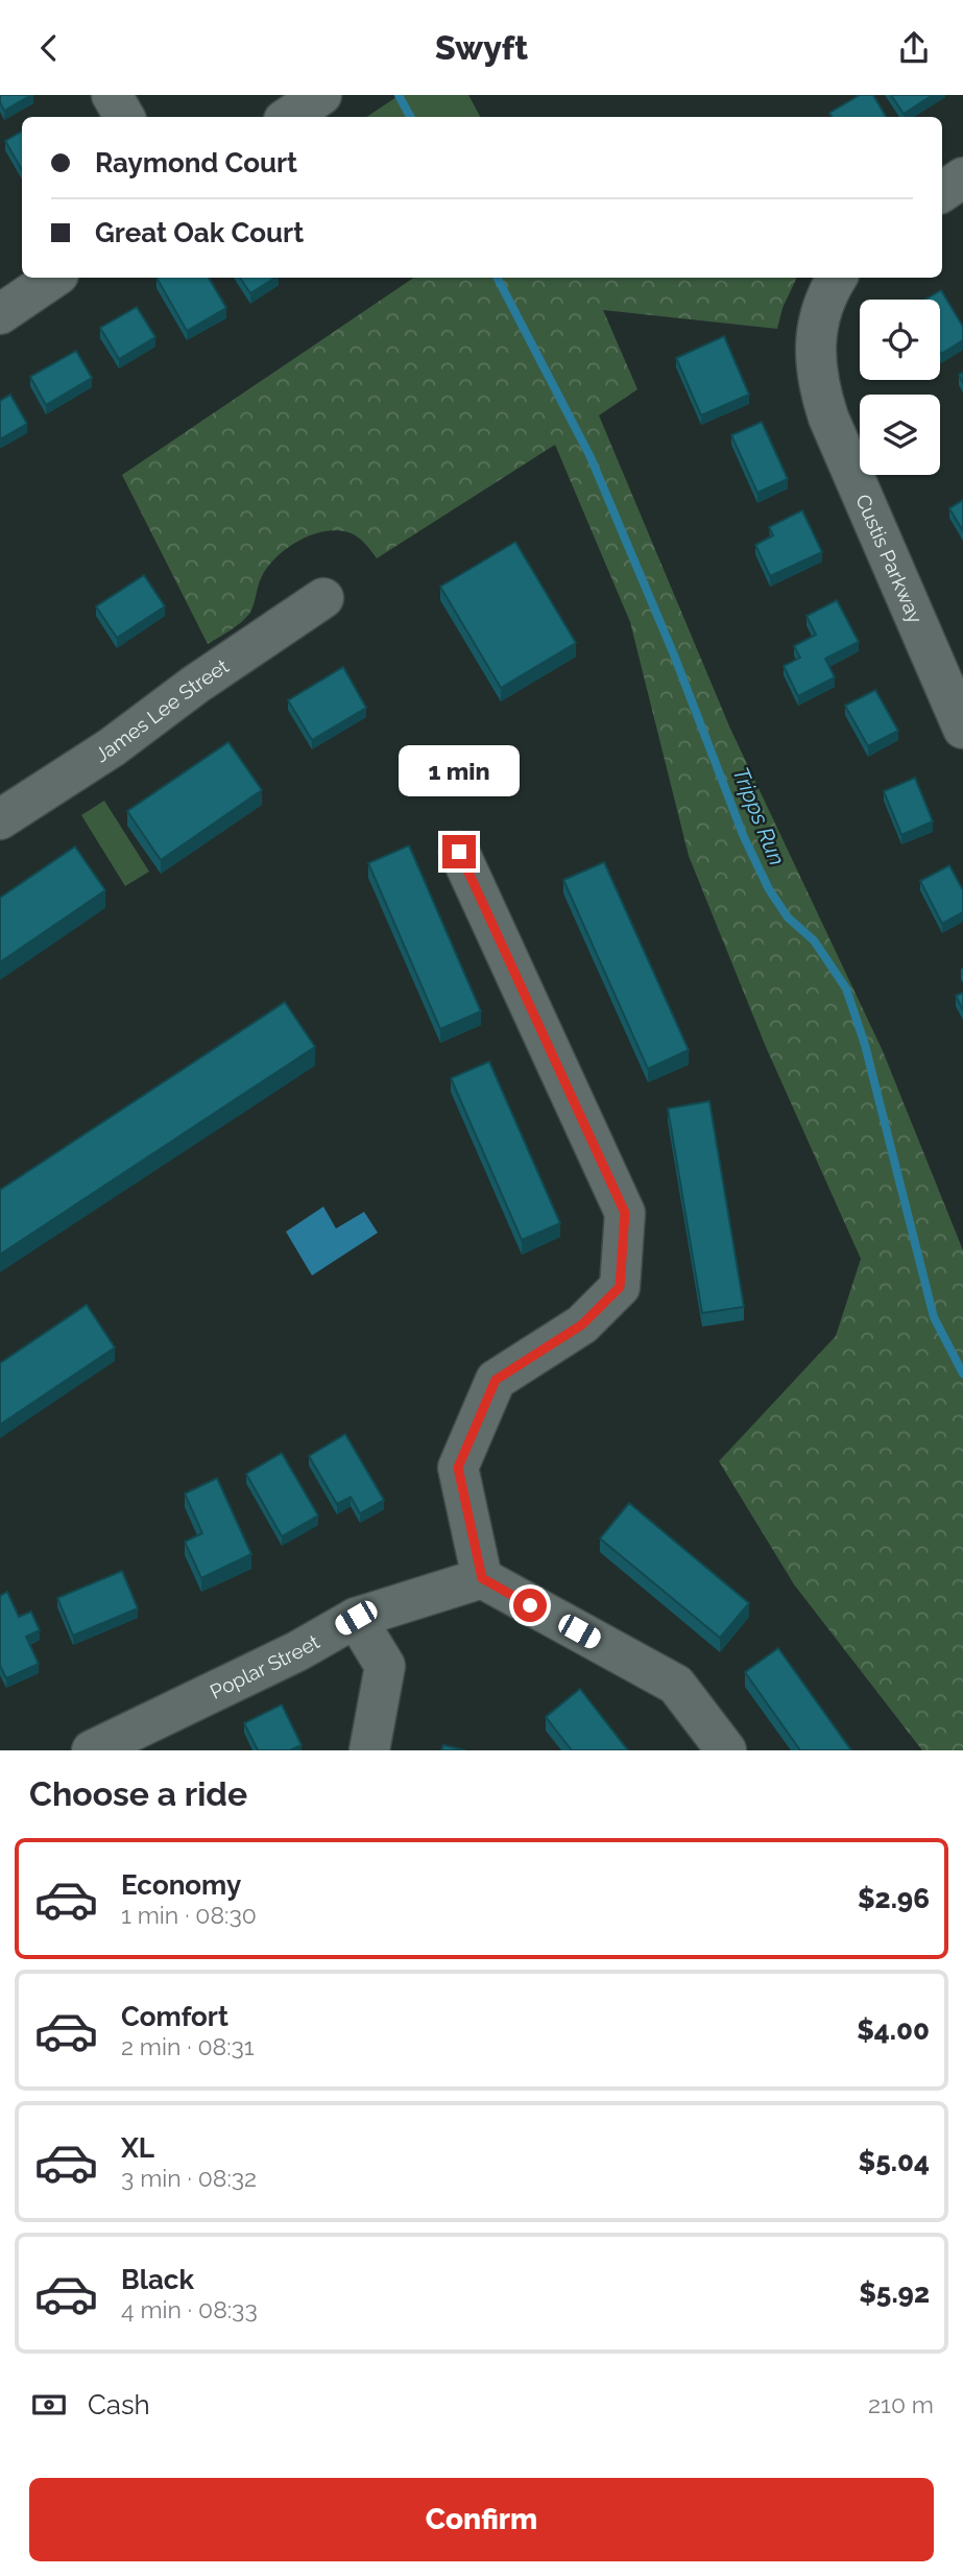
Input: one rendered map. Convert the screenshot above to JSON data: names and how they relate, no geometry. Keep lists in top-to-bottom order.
{
  "streets": {
    "street": ["Custis Parkway", "James Lee Street", "Poplar Street"]
  },
  "water": ["Tripps Run"],
  "page": {
    "header": "Swyft",
    "banner": ["Raymond Court", "Great Oak Court"],
    "bubble": "1 min",
    "heading": "Choose a ride",
    "list": [
      {
        "name": "Economy",
        "note": "1 min · 08:30",
        "value": "$2.96"
      },
      {
        "name": "Comfort",
        "note": "2 min · 08:31",
        "value": "$4.00"
      },
      {
        "name": "XL",
        "note": "3 min · 08:32",
        "value": "$5.04"
      },
      {
        "name": "Black",
        "note": "4 min · 08:33",
        "value": "$5.92"
      }
    ],
    "pay": ["Cash", "210 m"],
    "buttons": "Confirm"
  }
}
